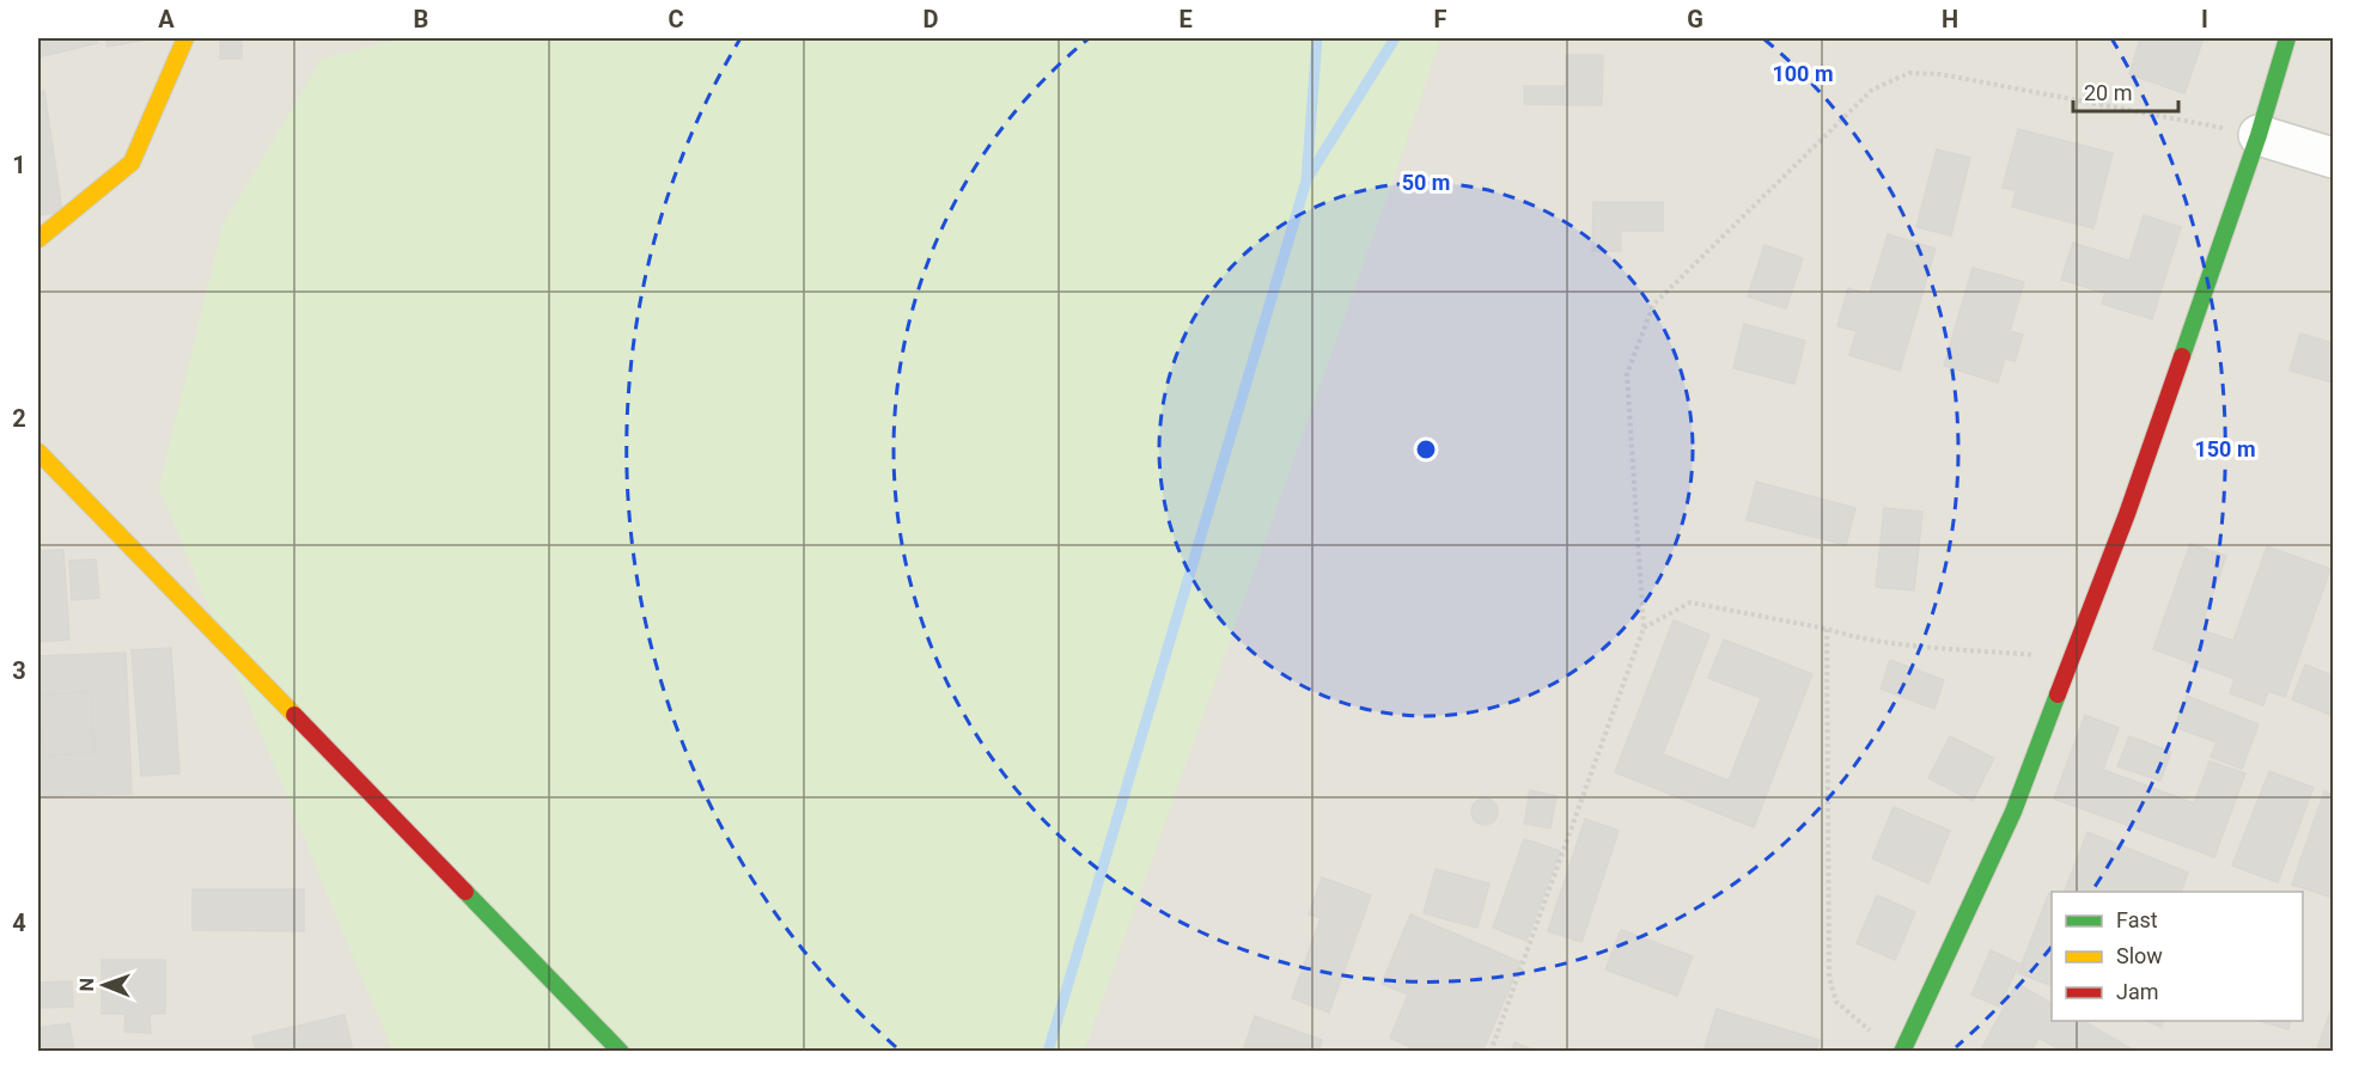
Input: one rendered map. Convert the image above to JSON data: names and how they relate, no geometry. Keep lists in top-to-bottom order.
{
  "legend": ["Fast", "Slow", "Jam"],
  "scale_bar": "20 m",
  "north": "left",
  "grid": {
    "columns": [
      "A",
      "B",
      "C",
      "D",
      "E",
      "F",
      "G",
      "H",
      "I"
    ],
    "rows": [
      "1",
      "2",
      "3",
      "4"
    ]
  },
  "rings": ["100 m", "50 m", "150 m"]
}
